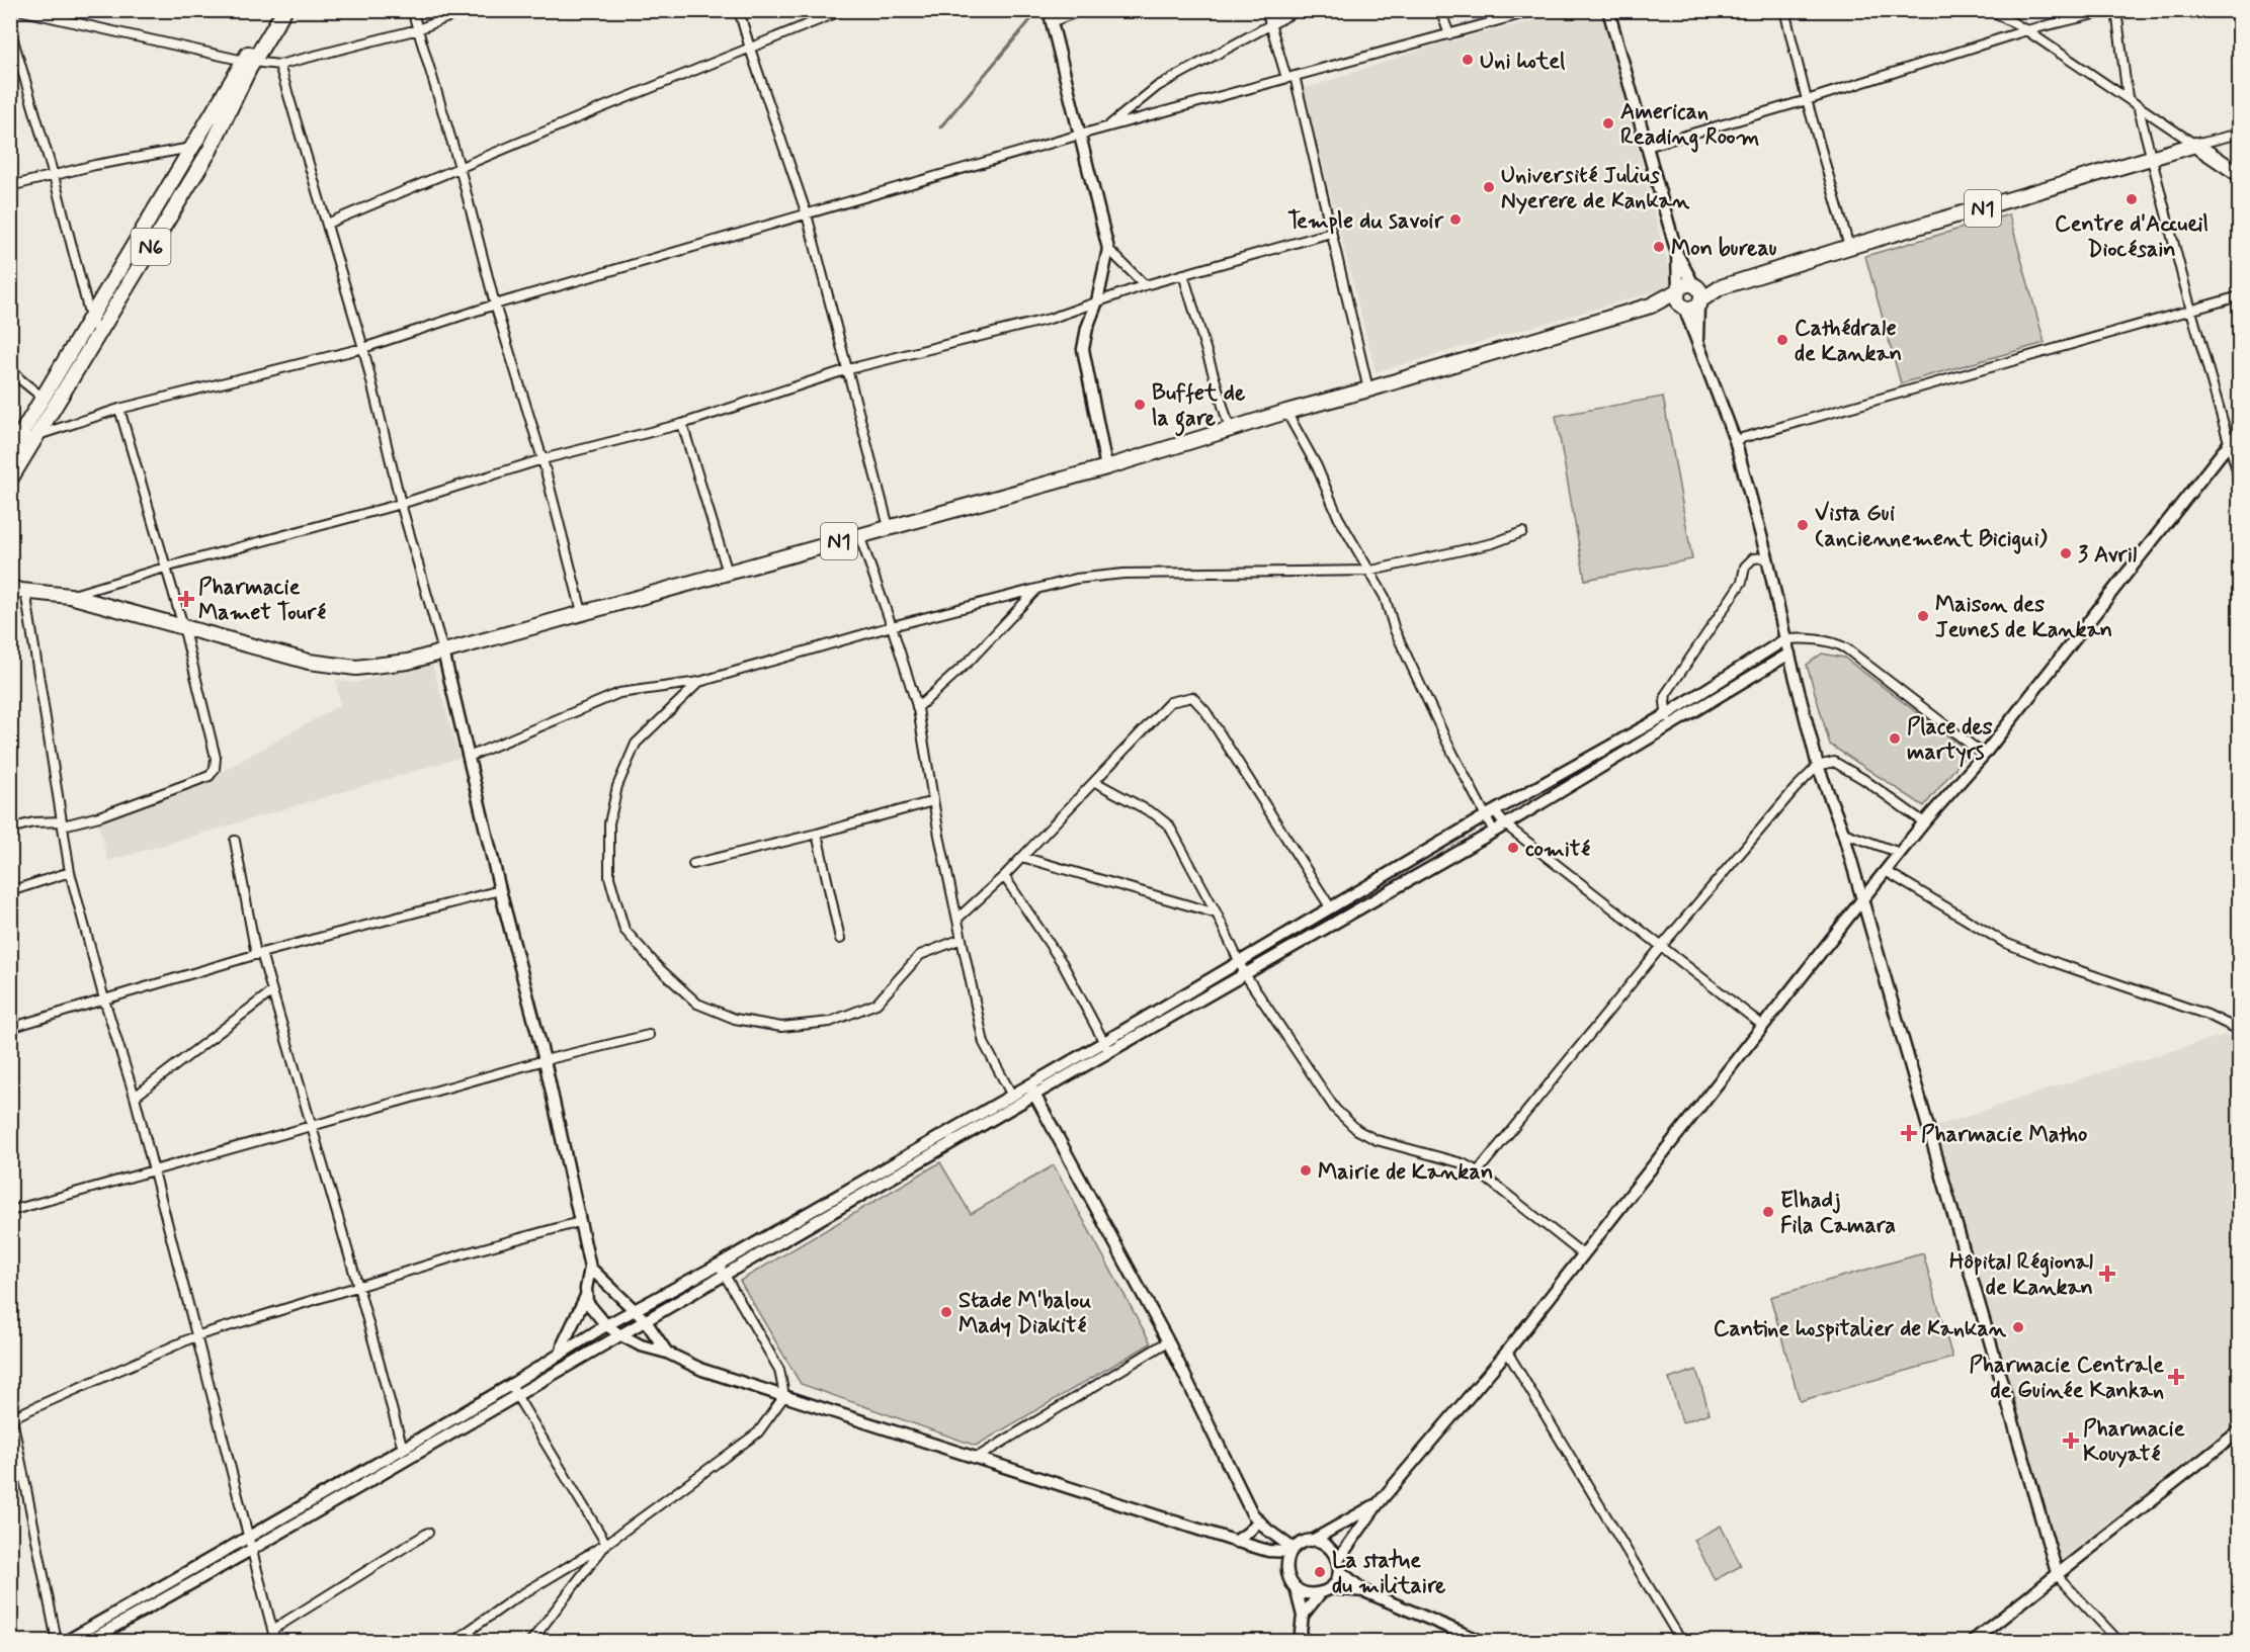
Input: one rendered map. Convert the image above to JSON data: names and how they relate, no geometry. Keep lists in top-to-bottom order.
{
  "streets": {
    "highway": ["N1", "N6"]
  },
  "places": {
    "other": [
      "Uni hotel",
      "American Reading Room",
      "Université Julius Nyerere de Kankan",
      "Centre d'Accueil Diocésain",
      "Temple du savoir",
      "Mon bureau",
      "Cathédrale de Kankan",
      "Buffet de la gare",
      "Vista Gui (anciennement Bicigui)",
      "3 Avril",
      "Maison des Jeunes de Kankan",
      "Place des martyrs",
      "comité",
      "Mairie de Kankan",
      "Elhadj Fila Camara",
      "Stade M'balou Mady Diakité",
      "Cantine hospitalier de Kankan",
      "La statue du militaire"
    ],
    "health": [
      "Pharmacie Mamet Touré",
      "Pharmacie Matho",
      "Hôpital Régional de Kankan",
      "Pharmacie Centrale de Guinée Kankan",
      "Pharmacie Kouyaté"
    ]
  }
}
